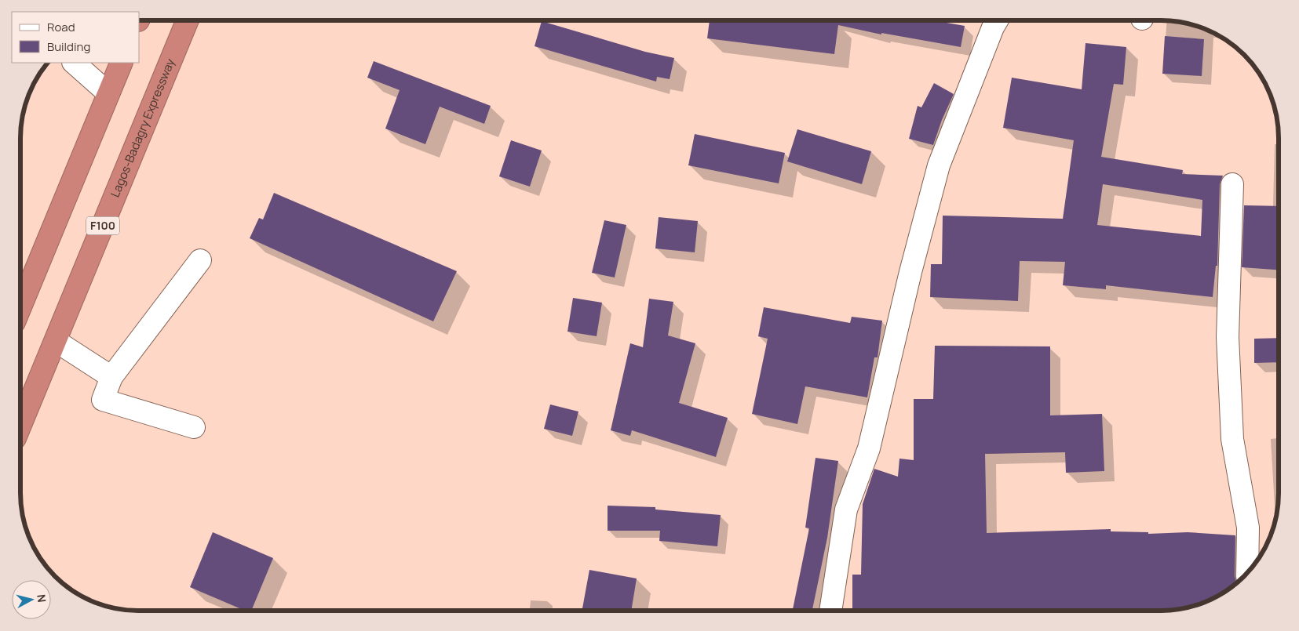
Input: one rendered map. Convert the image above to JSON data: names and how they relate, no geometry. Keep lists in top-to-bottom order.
{
  "streets": {
    "highway": ["Lagos-Badagry Expressway", "F100"]
  },
  "legend": ["Road", "Building"],
  "north": "right"
}
